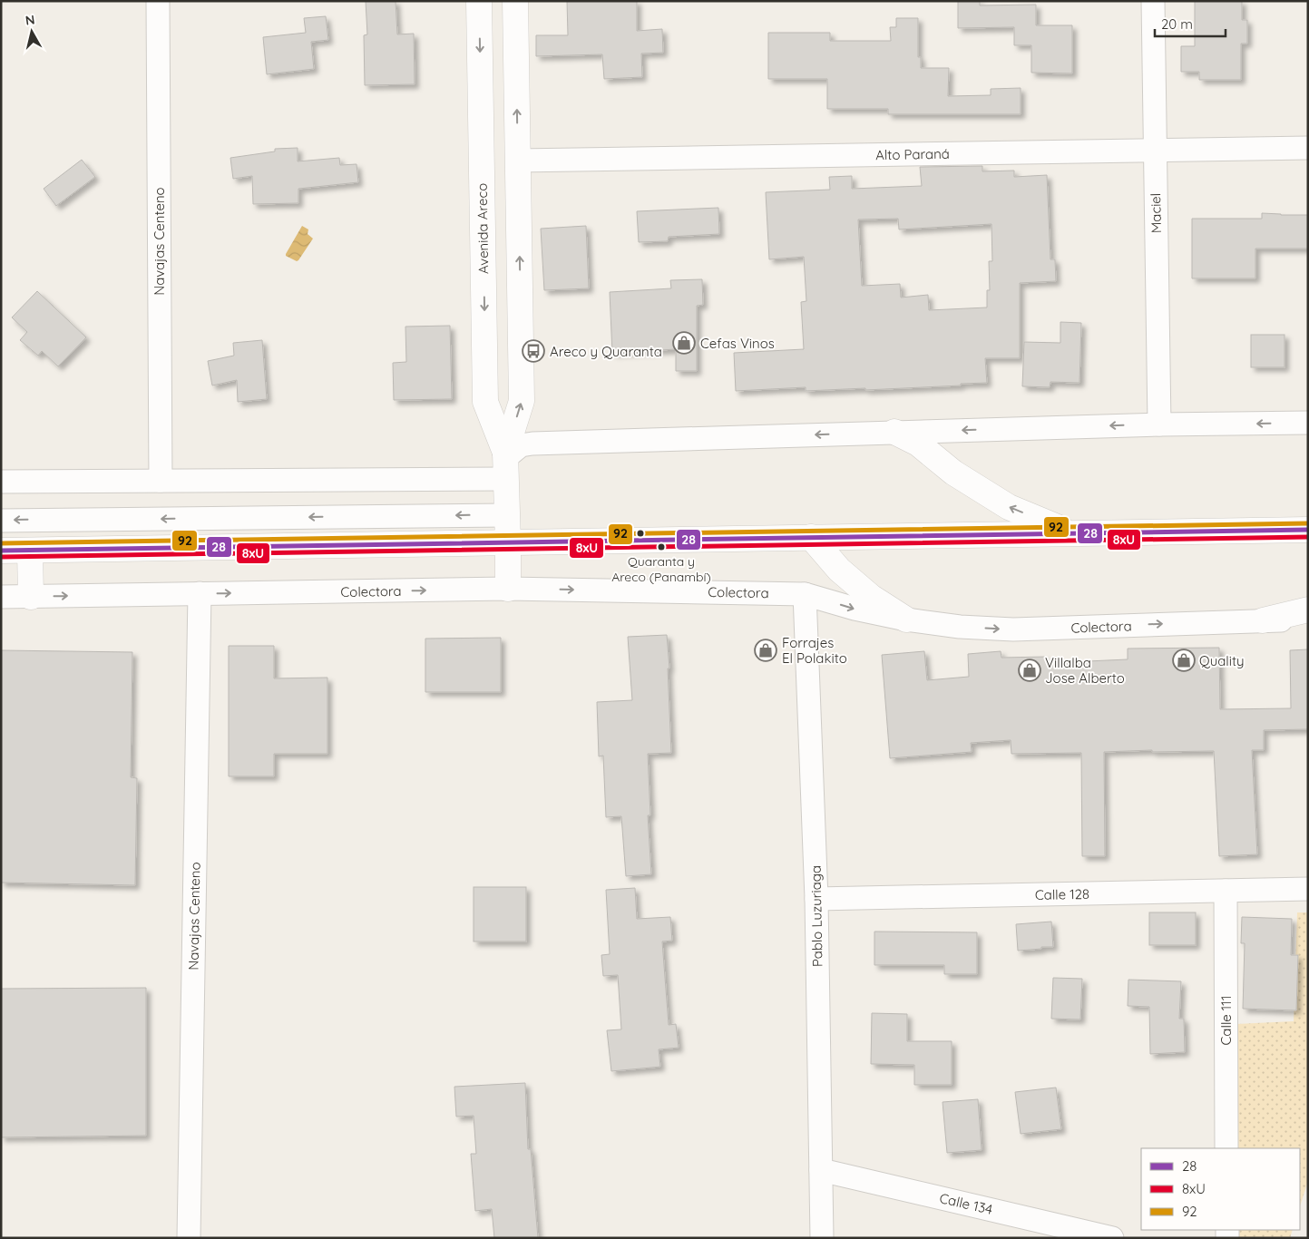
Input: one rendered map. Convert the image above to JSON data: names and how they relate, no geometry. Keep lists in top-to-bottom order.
{
  "streets": {
    "main road": ["Avenida Areco"],
    "street": [
      "Alto Paraná",
      "Maciel",
      "Navajas Centeno",
      "Colectora",
      "Calle 128",
      "Pablo Luzuriaga",
      "Calle 111",
      "Calle 134"
    ]
  },
  "crossings": [
    ["Alto Paraná", "Maciel"],
    ["Alto Paraná", "Avenida Areco"],
    ["Avenida Areco", "Colectora"],
    ["Navajas Centeno", "Colectora"],
    ["Colectora", "Pablo Luzuriaga"],
    ["Calle 128", "Pablo Luzuriaga"],
    ["Calle 128", "Calle 111"],
    ["Pablo Luzuriaga", "Calle 134"]
  ],
  "places": {
    "shop": [
      "Cefas Vinos",
      "Forrajes El Polakito",
      "Quality",
      "Villalba Jose Alberto"
    ],
    "bus stop": ["Areco y Quaranta"],
    "other": ["Quaranta y Areco (Panambí)"]
  },
  "lines": ["transit line 92", "transit line 28", "transit line 8xU"],
  "legend": ["28", "8xU", "92"],
  "scale_bar": "20 m",
  "north": "top"
}
